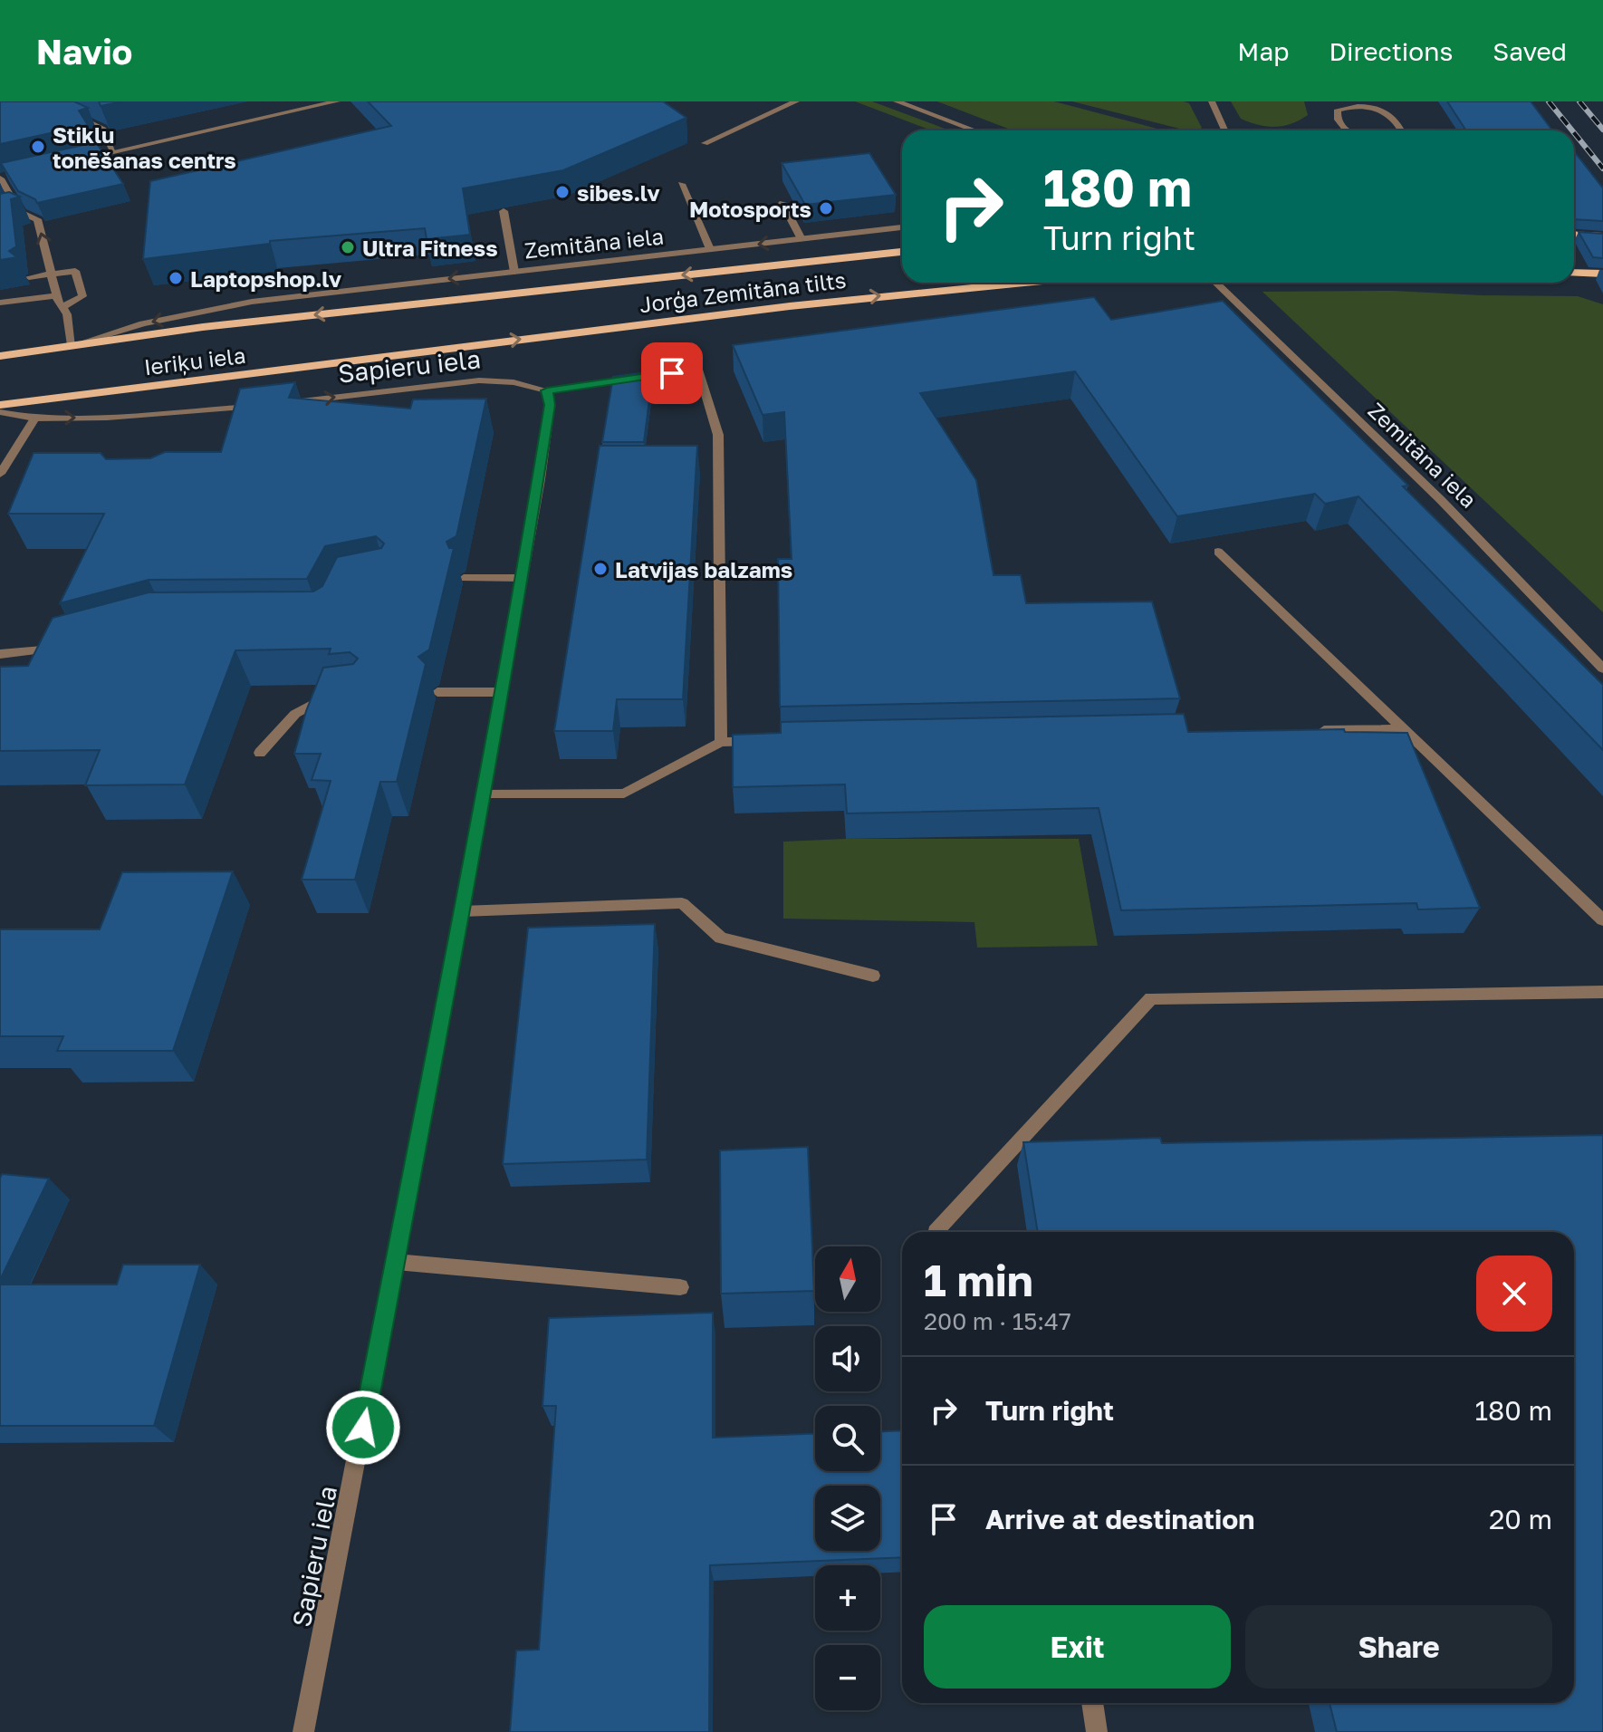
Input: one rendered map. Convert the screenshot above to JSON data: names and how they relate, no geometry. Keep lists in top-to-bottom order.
{
  "streets": {
    "main road": ["Jorģa Zemitāna tilts", "Ieriķu iela"],
    "street": ["Zemitāna iela", "Sapieru iela"]
  },
  "crossings": [
    ["Zemitāna iela", "Ieriķu iela"],
    ["Jorģa Zemitāna tilts", "Ieriķu iela"]
  ],
  "places": [
    "Stiklu tonēšanas centrs",
    "sibes.lv",
    "Motosports",
    "Ultra Fitness",
    "Laptopshop.lv",
    "Latvijas balzams"
  ],
  "north": "top",
  "page": {
    "header": "Navio",
    "nav": ["Map", "Directions", "Saved"],
    "turn": ["180 m", "Turn right"],
    "heading": ["1 min", "200 m · 15:47"],
    "map_buttons": ["+", "−"],
    "list": [
      {
        "name": "Turn right",
        "value": "180 m"
      },
      {
        "name": "Arrive at destination",
        "value": "20 m"
      }
    ],
    "buttons": ["Exit", "Share"]
  }
}
